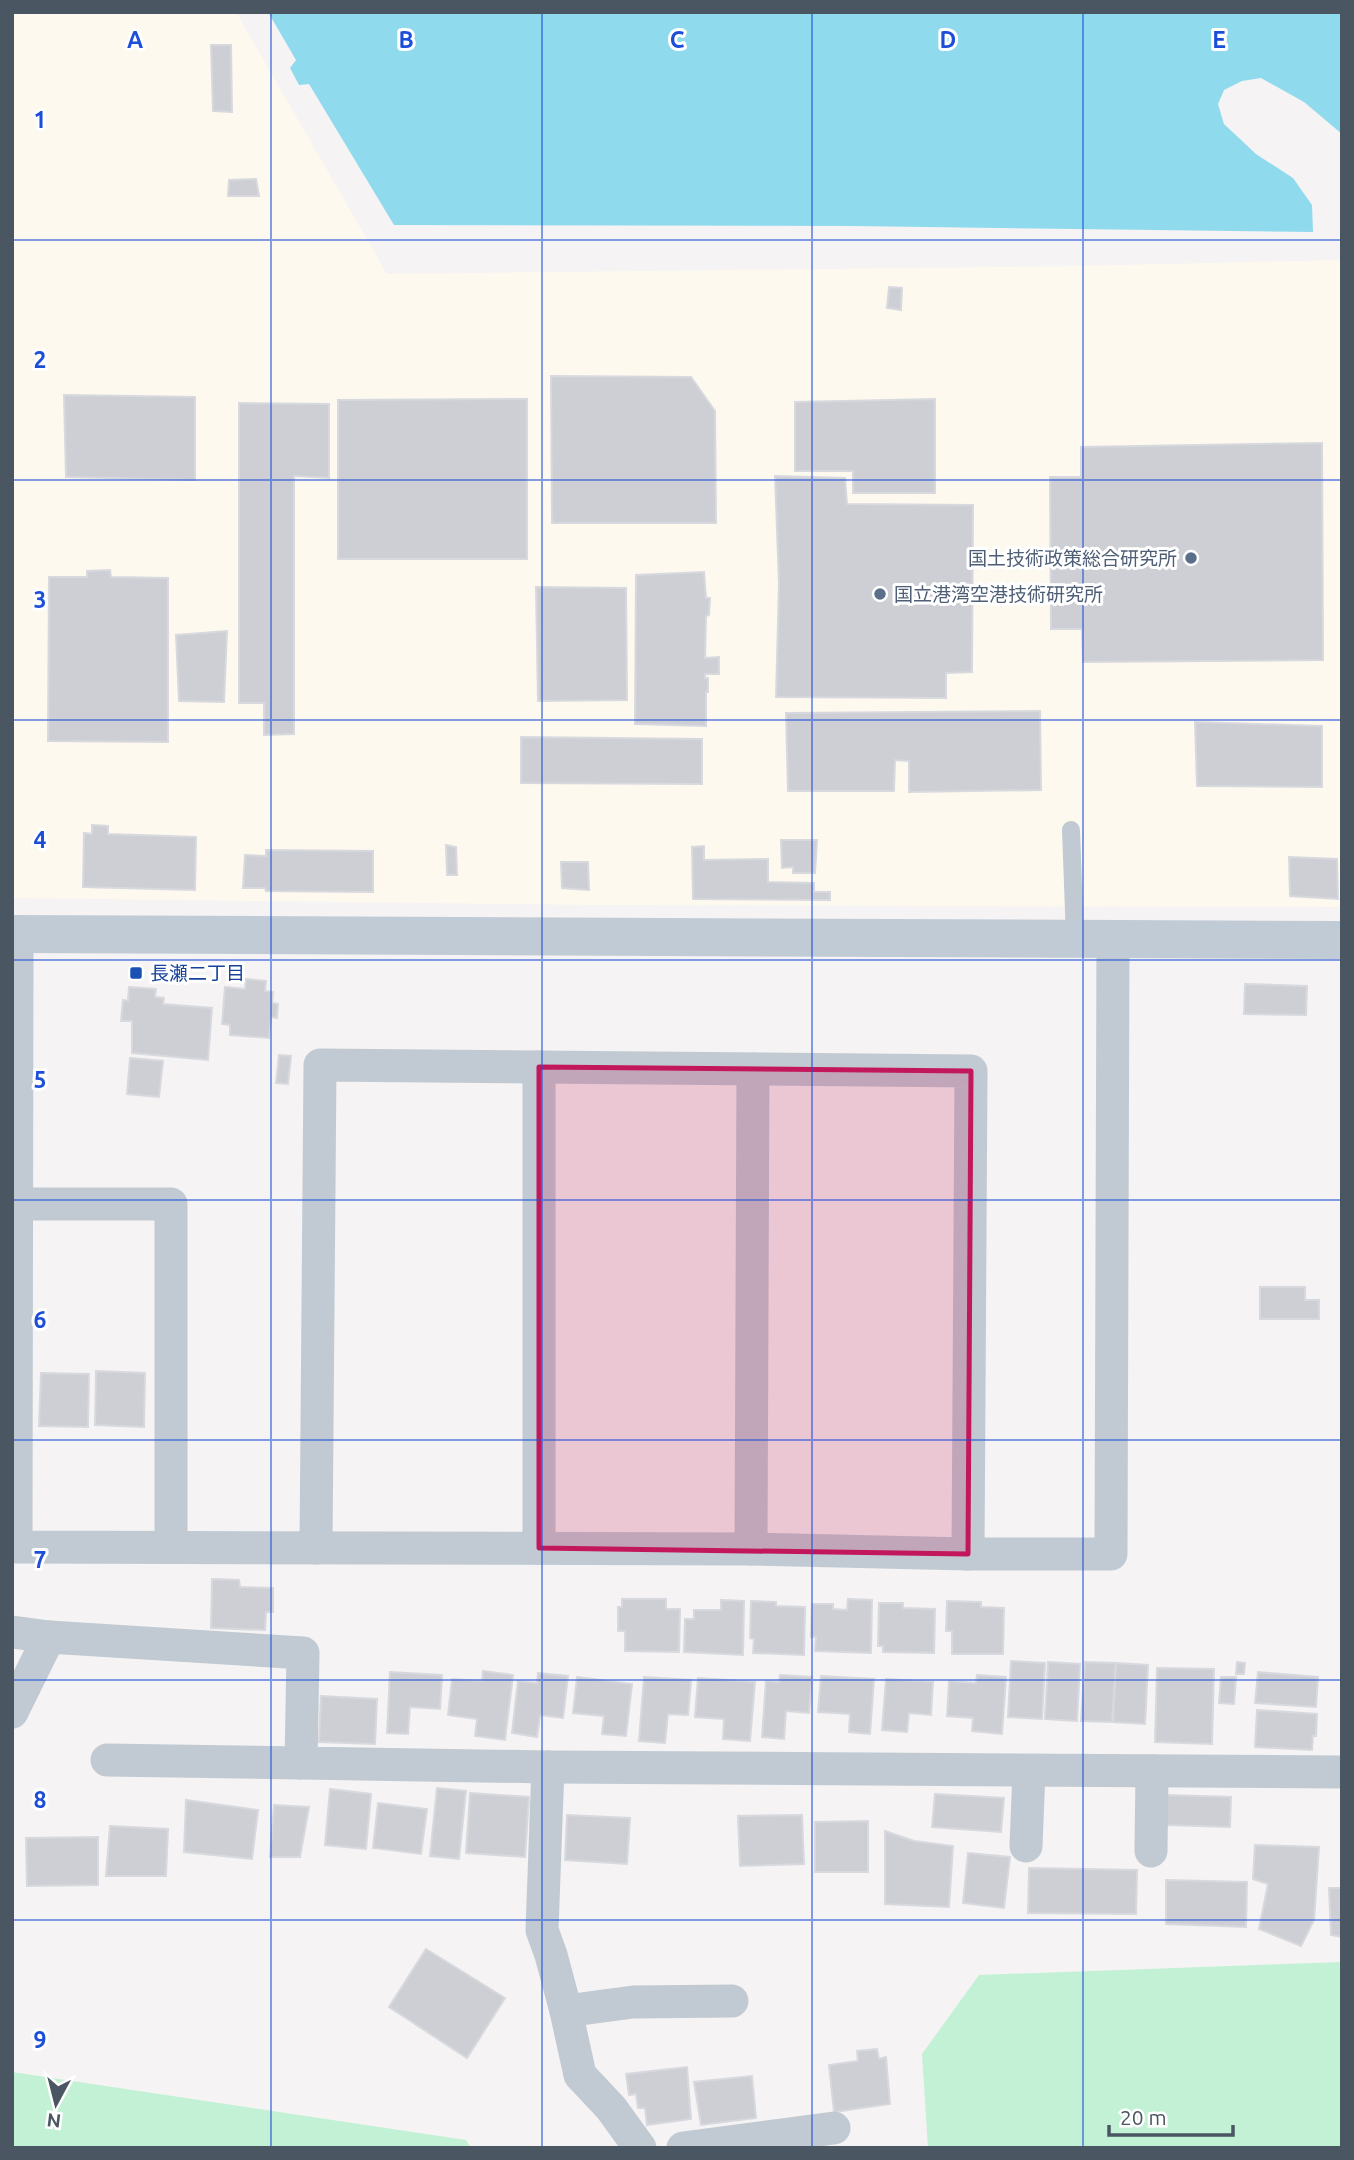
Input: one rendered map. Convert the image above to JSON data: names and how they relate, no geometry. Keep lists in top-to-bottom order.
{
  "places": {
    "other": ["国土技術政策総合研究所", "国立港湾空港技術研究所"],
    "transit": ["長瀬二丁目"]
  },
  "scale_bar": "20 m",
  "north": "bottom",
  "grid": {
    "columns": [
      "A",
      "B",
      "C",
      "D",
      "E"
    ],
    "rows": [
      "1",
      "2",
      "3",
      "4",
      "5",
      "6",
      "7",
      "8",
      "9"
    ]
  }
}
